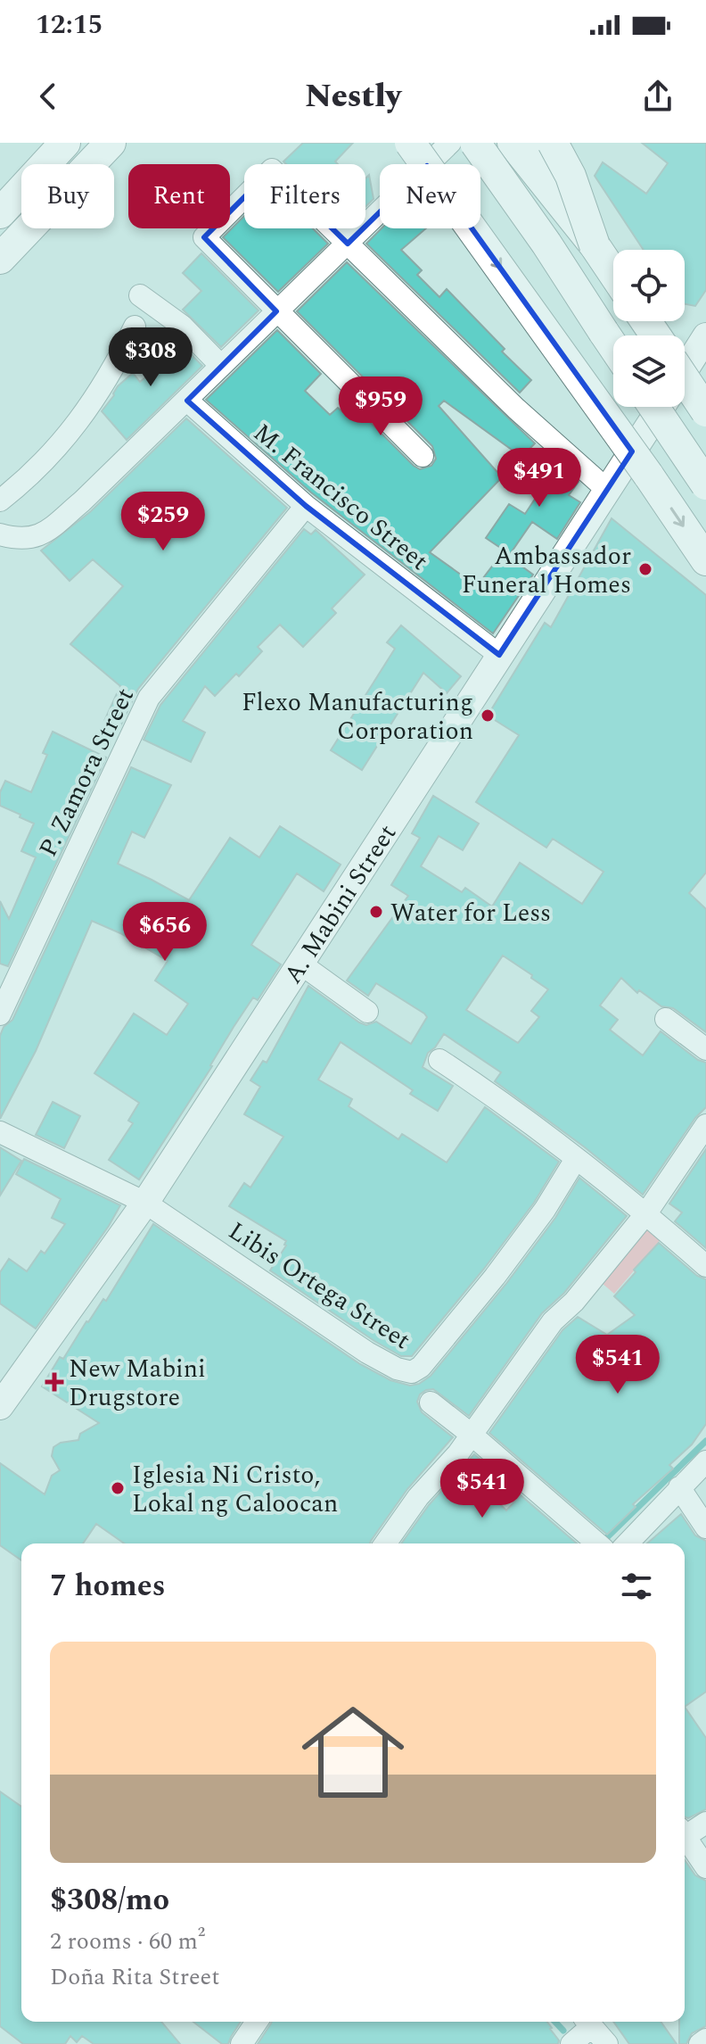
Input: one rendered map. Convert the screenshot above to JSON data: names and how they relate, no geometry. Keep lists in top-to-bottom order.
{
  "streets": {
    "main road": ["A. Mabini Street"],
    "street": ["M. Francisco Street", "P. Zamora Street", "Libis Ortega Street"]
  },
  "crossings": [
    ["M. Francisco Street", "P. Zamora Street"],
    ["M. Francisco Street", "A. Mabini Street"],
    ["A. Mabini Street", "Libis Ortega Street"]
  ],
  "places": {
    "other": [
      "Ambassador Funeral Homes",
      "Flexo Manufacturing Corporation",
      "Water for Less",
      "Iglesia Ni Cristo, Lokal ng Caloocan"
    ],
    "health": ["New Mabini Drugstore"]
  },
  "page": {
    "status": "12:15",
    "header": "Nestly",
    "chip": [
      "Buy",
      "Rent",
      "Filters",
      "New"
    ],
    "price": [
      "$308",
      "$959",
      "$491",
      "$259",
      "$656",
      "$541",
      "$541"
    ],
    "heading": "7 homes",
    "list": [
      {
        "name": "$308/mo",
        "note": "2 rooms · 60 m² · Doña Rita Street"
      }
    ]
  }
}
